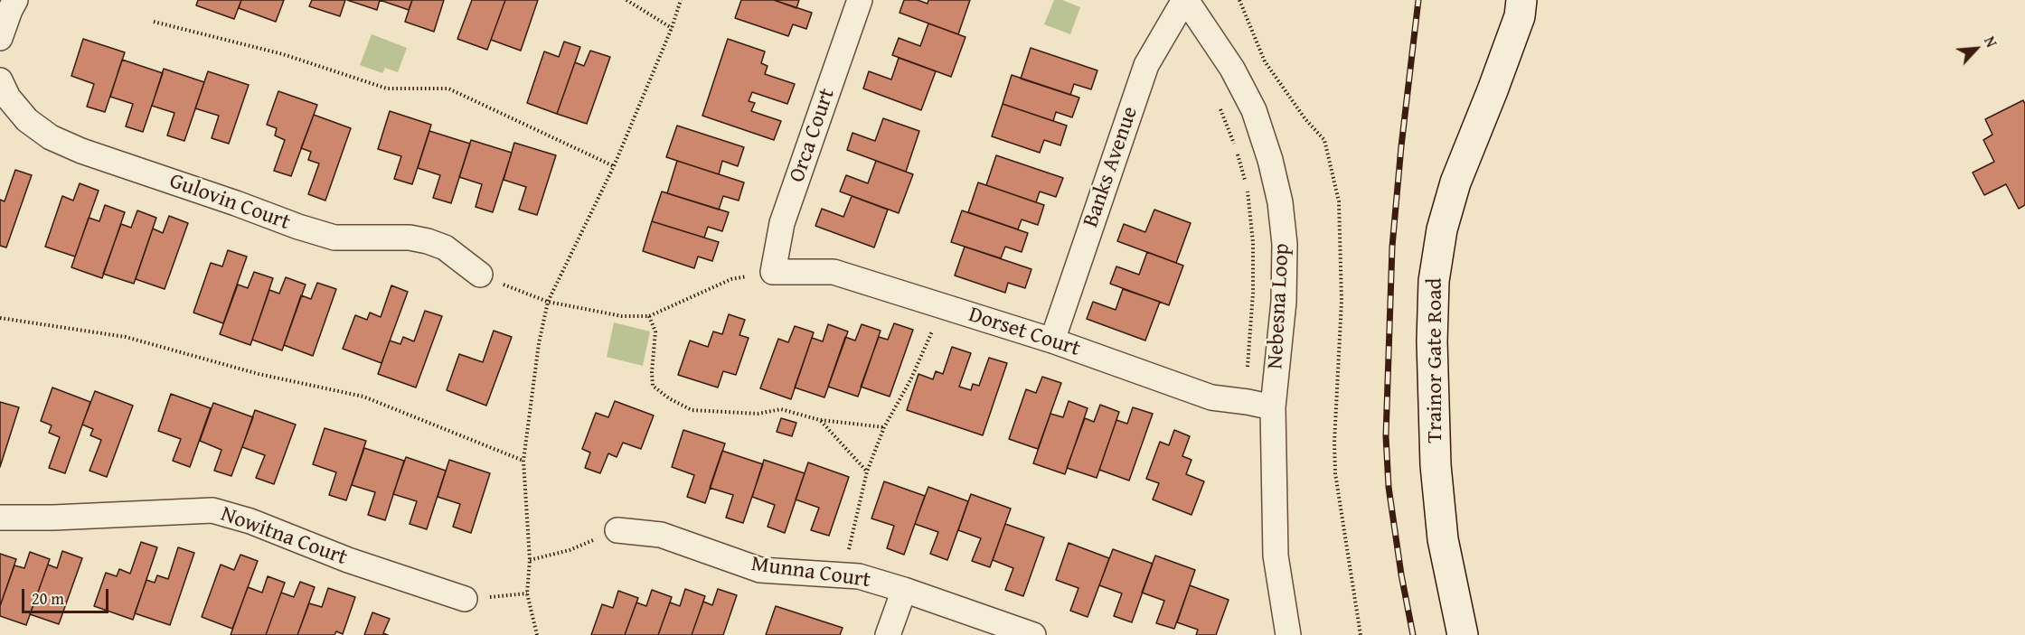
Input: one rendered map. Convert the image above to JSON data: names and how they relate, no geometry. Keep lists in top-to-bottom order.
{
  "streets": {
    "main road": ["Trainor Gate Road"],
    "street": [
      "Orca Court",
      "Banks Avenue",
      "Gulovin Court",
      "Nebesna Loop",
      "Dorset Court",
      "Nowitna Court",
      "Munna Court"
    ]
  },
  "crossings": [
    ["Orca Court", "Dorset Court"],
    ["Banks Avenue", "Nebesna Loop"],
    ["Banks Avenue", "Dorset Court"],
    ["Nebesna Loop", "Dorset Court"]
  ],
  "scale_bar": "20 m",
  "north": "top right"
}
